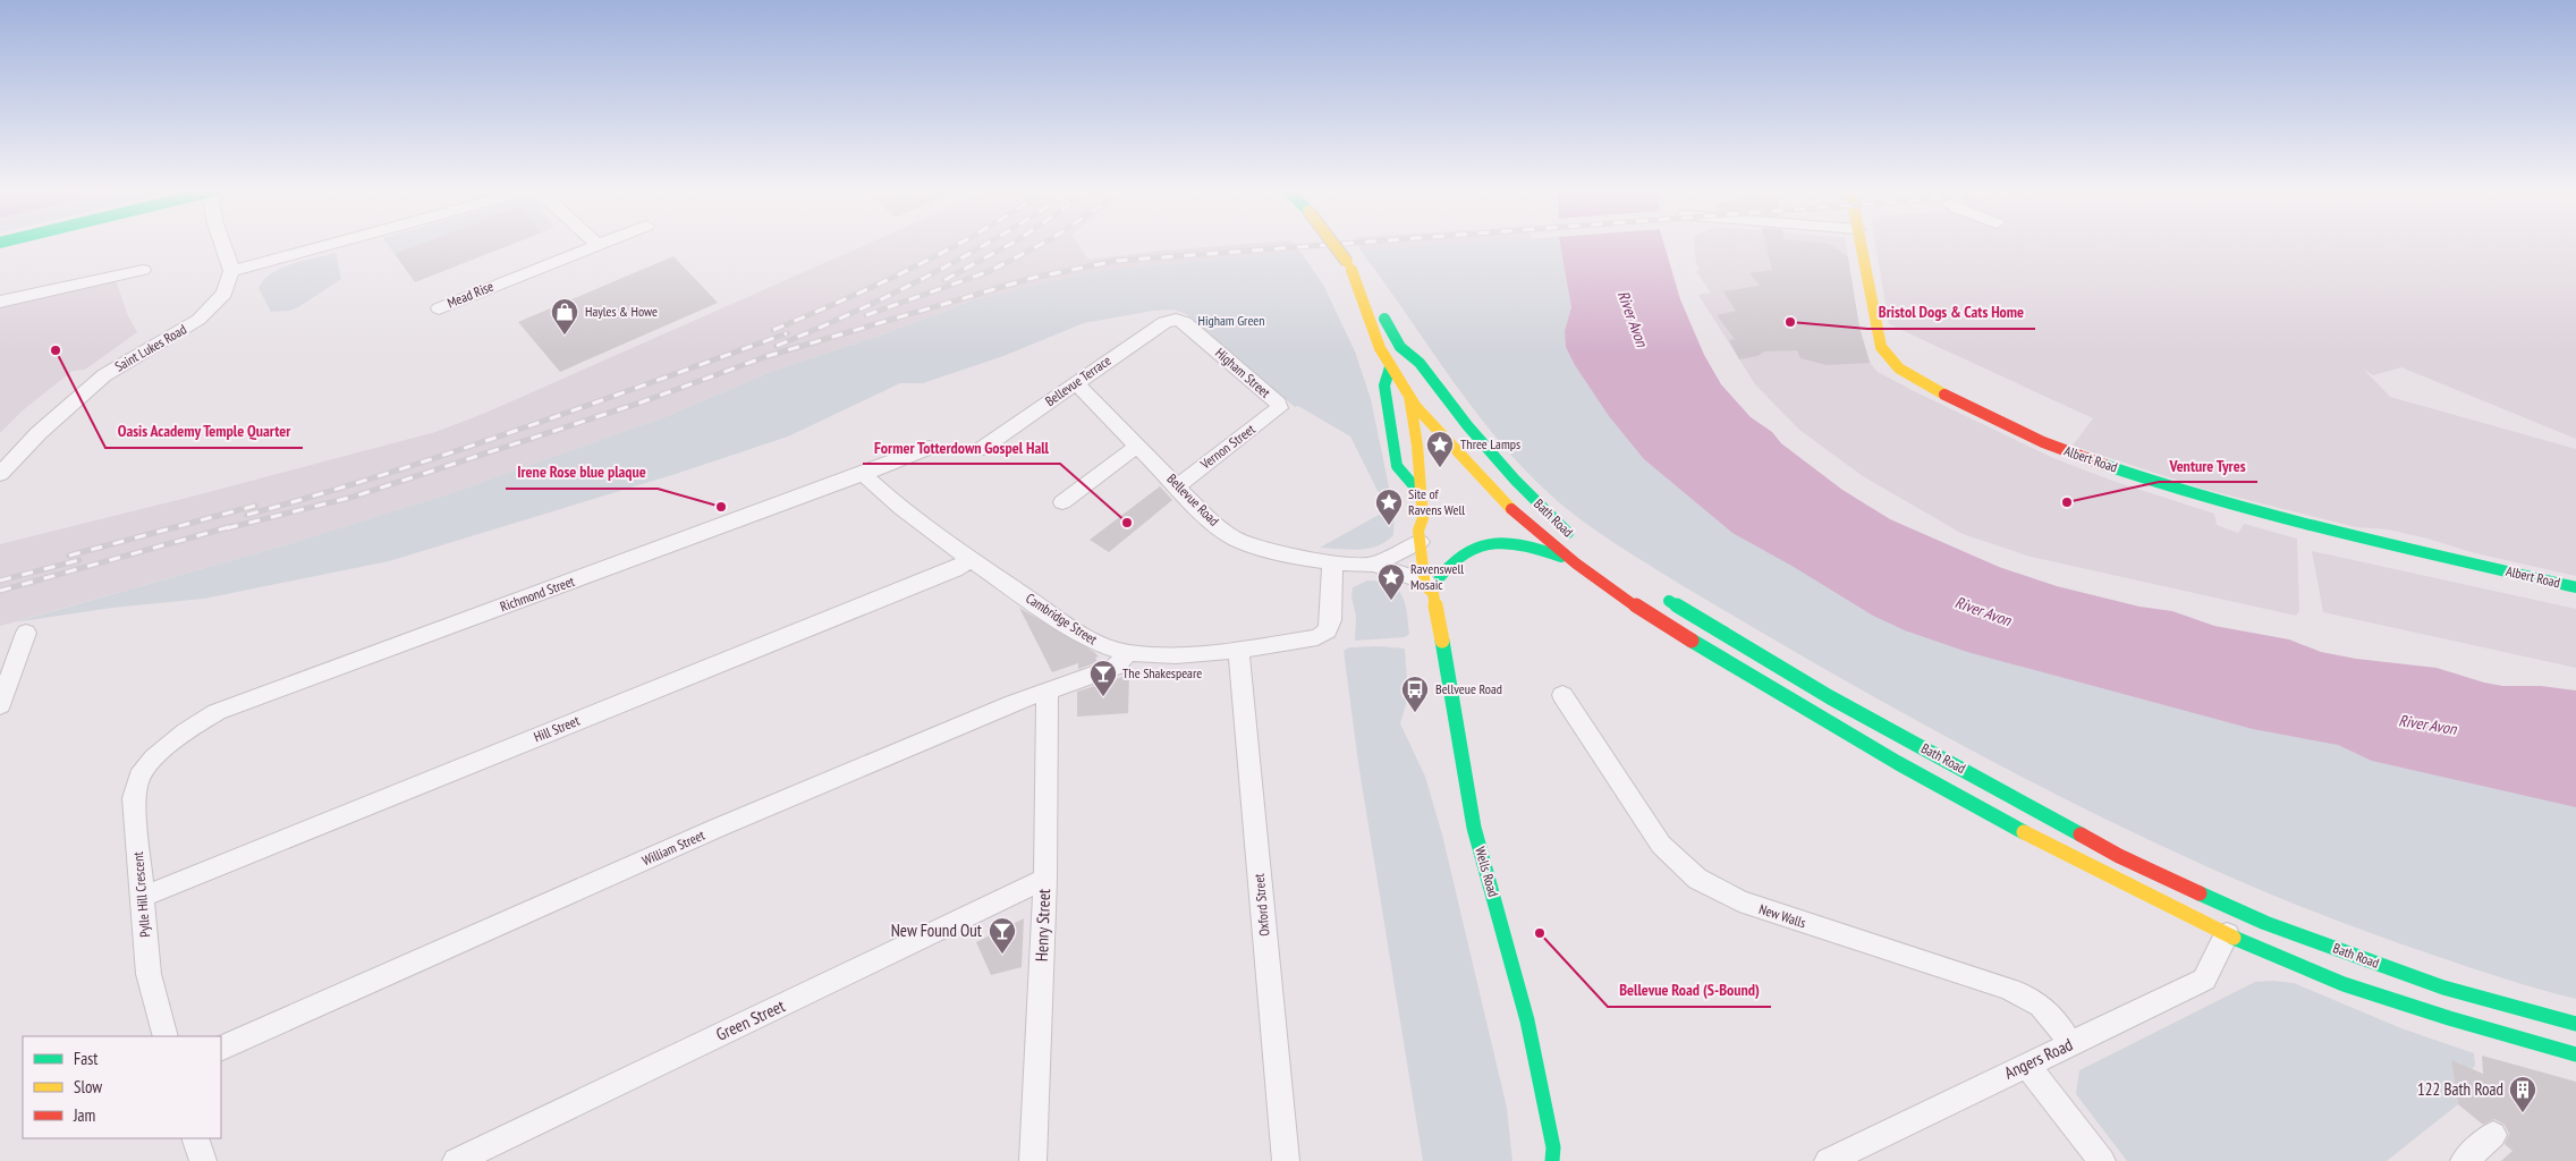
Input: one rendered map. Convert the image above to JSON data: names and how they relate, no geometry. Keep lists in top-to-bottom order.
{
  "streets": {
    "main road": ["Albert Road", "Bath Road", "Wells Road"],
    "street": [
      "Mead Rise",
      "Saint Lukes Road",
      "Higham Street",
      "Bellevue Terrace",
      "Vernon Street",
      "Bellevue Road",
      "Richmond Street",
      "Cambridge Street",
      "Hill Street",
      "William Street",
      "Pylle Hill Crescent",
      "Oxford Street",
      "New Walls",
      "Henry Street",
      "Green Street",
      "Angers Road"
    ]
  },
  "crossings": [
    ["Higham Street", "Bellevue Terrace"],
    ["Higham Street", "Vernon Street"],
    ["Bellevue Terrace", "Bellevue Road"],
    ["Vernon Street", "Bellevue Road"],
    ["Bellevue Road", "Cambridge Street"],
    ["Bellevue Road", "Wells Road"],
    ["Bath Road", "Wells Road"],
    ["Bath Road", "Angers Road"],
    ["Richmond Street", "Cambridge Street"],
    ["Richmond Street", "Pylle Hill Crescent"],
    ["Cambridge Street", "Hill Street"],
    ["Cambridge Street", "William Street"],
    ["Cambridge Street", "Oxford Street"],
    ["Hill Street", "Pylle Hill Crescent"],
    ["William Street", "Henry Street"],
    ["New Walls", "Angers Road"],
    ["Henry Street", "Green Street"]
  ],
  "water": ["River Avon"],
  "parks": ["Higham Green"],
  "places": {
    "other": [
      "Bristol Dogs & Cats Home",
      "Oasis Academy Temple Quarter",
      "Venture Tyres",
      "Irene Rose blue plaque",
      "Former Totterdown Gospel Hall",
      "Bellevue Road (S-Bound)"
    ],
    "shop": ["Hayles & Howe"],
    "place": ["Three Lamps", "Site of Ravens Well", "Ravenswell Mosaic"],
    "bar": ["The Shakespeare", "New Found Out"],
    "bus stop": ["Bellveue Road"],
    "building": ["122 Bath Road"]
  },
  "legend": ["Fast", "Slow", "Jam"]
}
